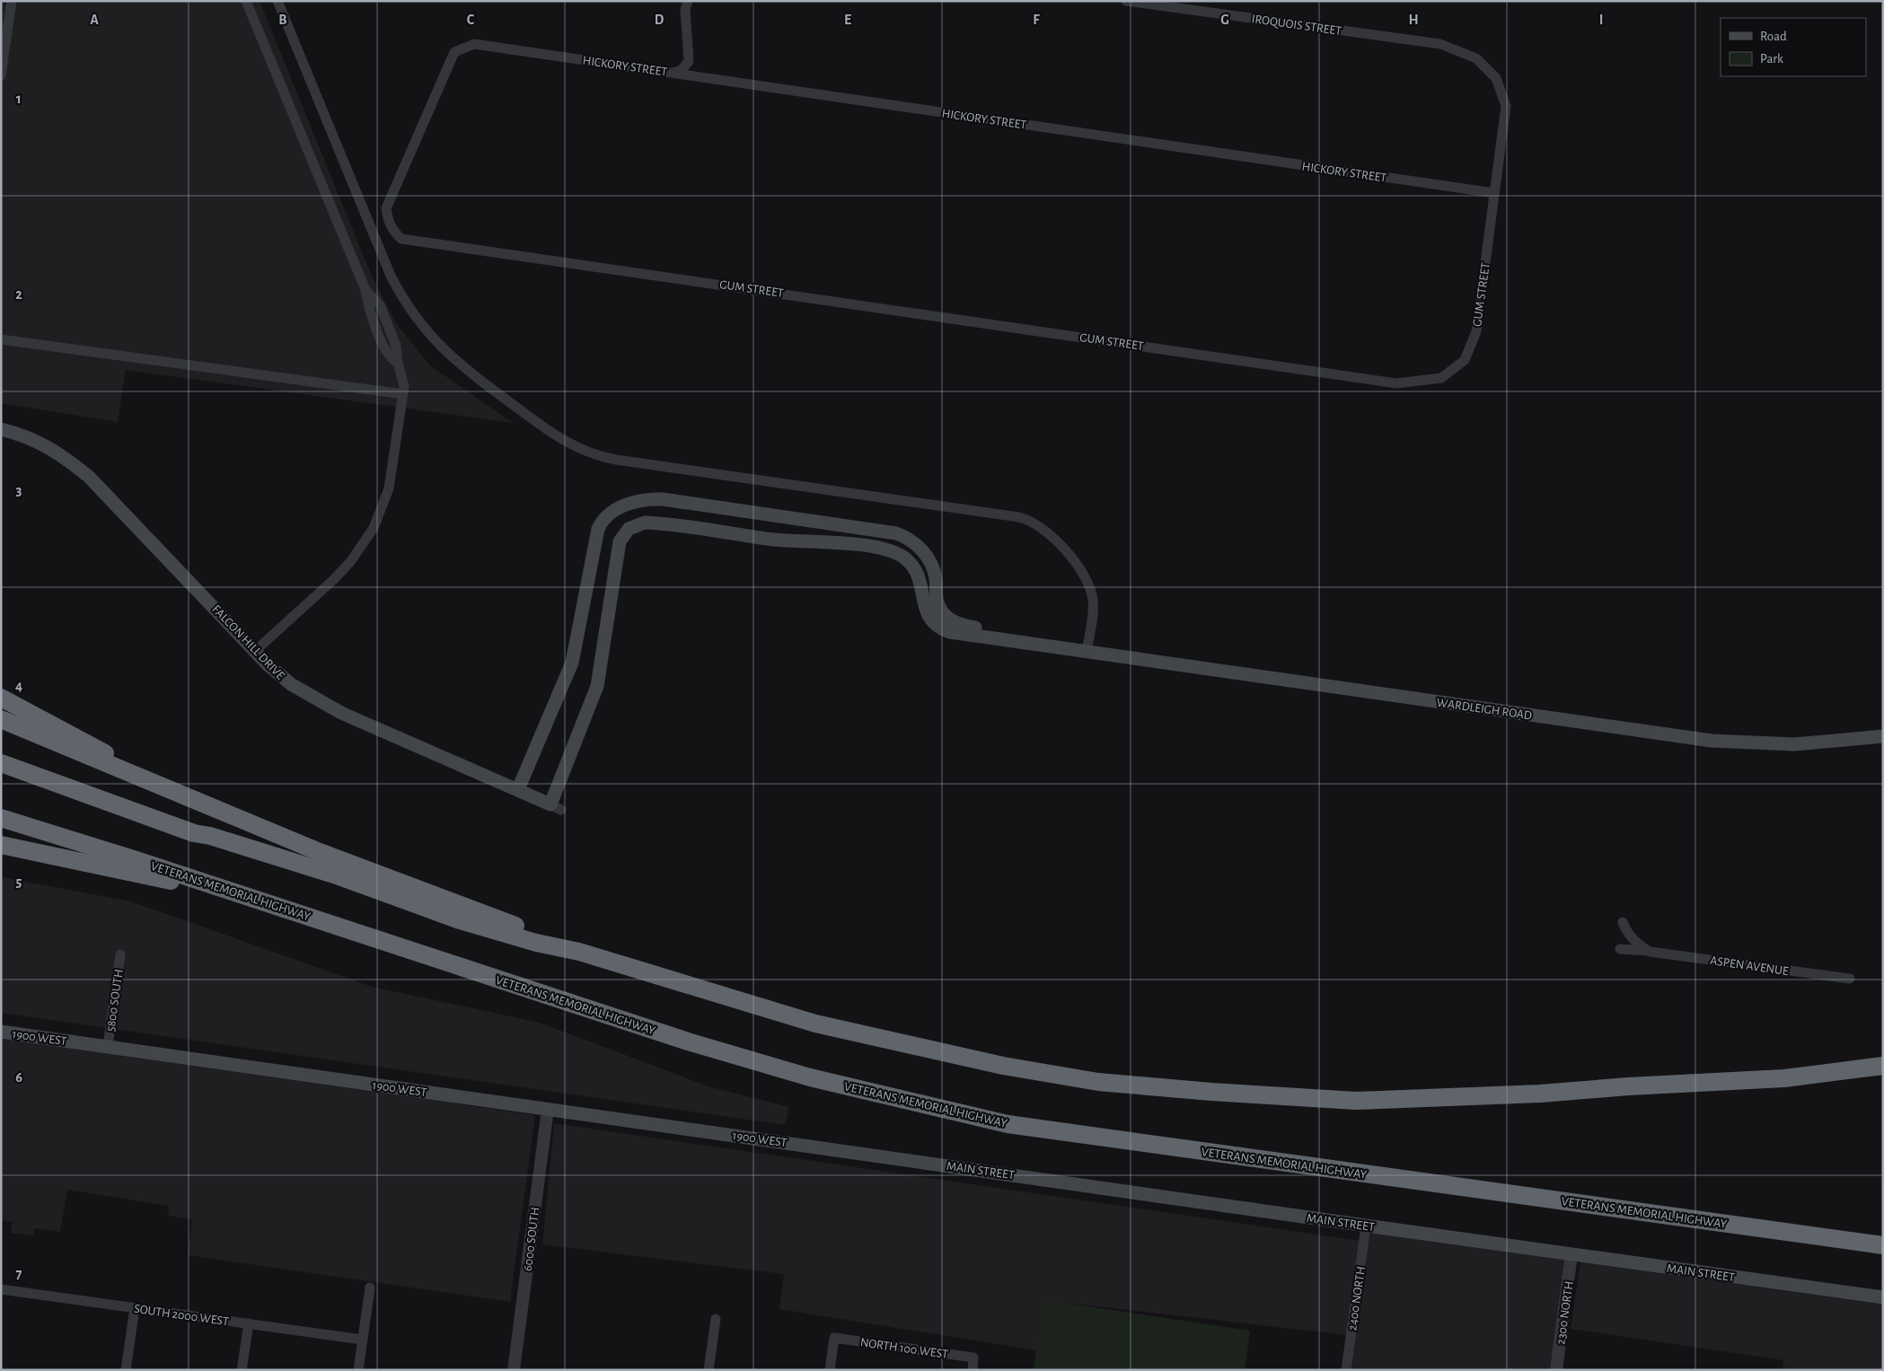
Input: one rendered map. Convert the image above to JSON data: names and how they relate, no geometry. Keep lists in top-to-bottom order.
{
  "streets": {
    "highway": ["VETERANS MEMORIAL HIGHWAY"],
    "main road": [
      "FALCON HILL DRIVE",
      "WARDLEIGH ROAD",
      "1900 WEST",
      "MAIN STREET"
    ],
    "street": [
      "IROQUOIS STREET",
      "HICKORY STREET",
      "GUM STREET",
      "ASPEN AVENUE",
      "5800 SOUTH",
      "6000 SOUTH",
      "2400 NORTH",
      "2300 NORTH",
      "SOUTH 2000 WEST",
      "NORTH 100 WEST"
    ]
  },
  "crossings": [
    ["IROQUOIS STREET", "GUM STREET"],
    ["HICKORY STREET", "GUM STREET"],
    ["FALCON HILL DRIVE", "WARDLEIGH ROAD"],
    ["5800 SOUTH", "1900 WEST"],
    ["1900 WEST", "MAIN STREET"],
    ["1900 WEST", "6000 SOUTH"],
    ["MAIN STREET", "2400 NORTH"],
    ["MAIN STREET", "2300 NORTH"]
  ],
  "legend": ["Road", "Park"],
  "grid": {
    "columns": [
      "A",
      "B",
      "C",
      "D",
      "E",
      "F",
      "G",
      "H",
      "I"
    ],
    "rows": [
      "1",
      "2",
      "3",
      "4",
      "5",
      "6",
      "7"
    ]
  }
}
